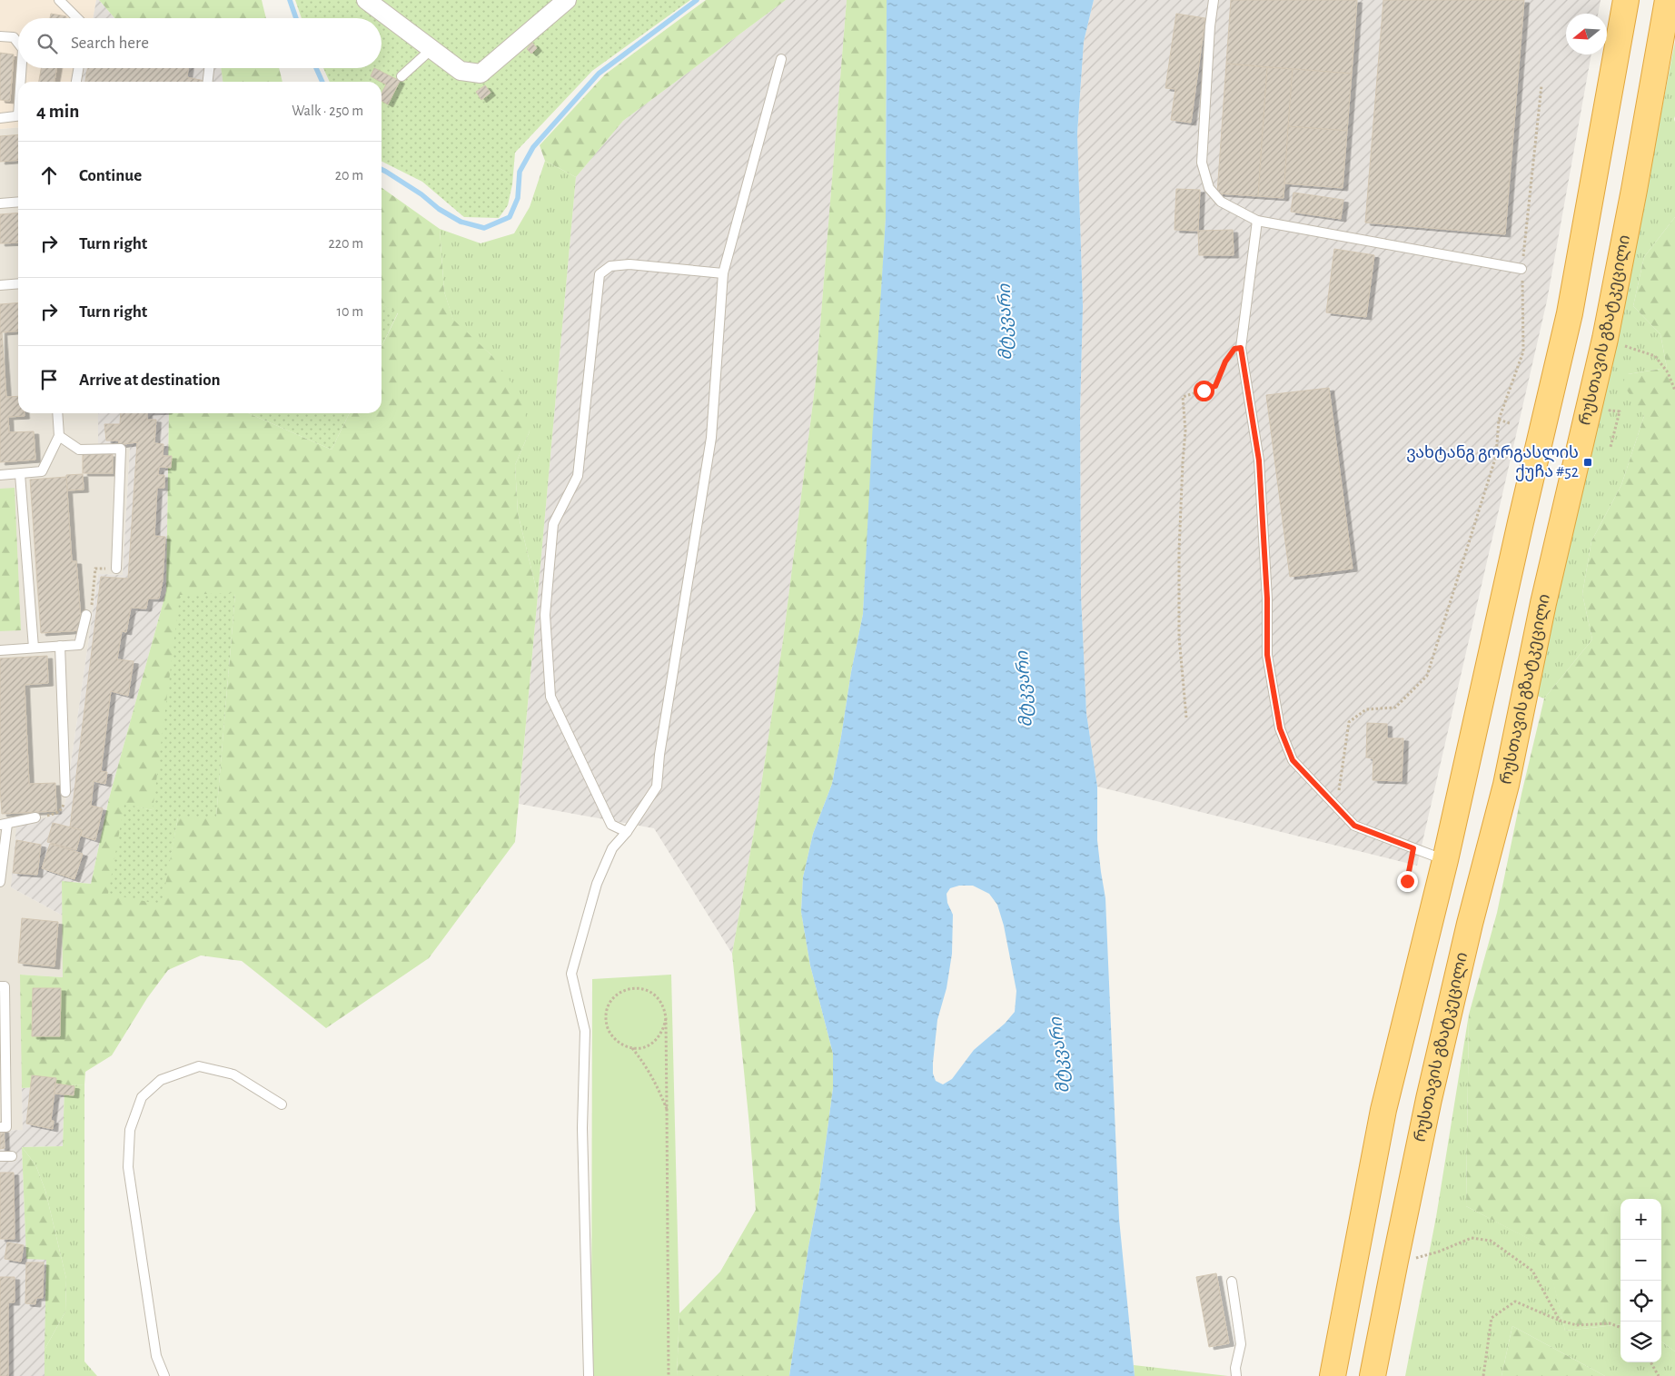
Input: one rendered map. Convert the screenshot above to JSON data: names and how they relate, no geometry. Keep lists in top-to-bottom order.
{
  "streets": {
    "highway": ["რუსთავის გზატკეცილი"]
  },
  "water": ["მტკვარი"],
  "places": {
    "transit": ["ვახტანგ გორგასლის ქუჩა #52"]
  },
  "north": "left",
  "page": {
    "search": "Search here",
    "heading": ["4 min", "Walk · 250 m"],
    "list": [
      ["Continue", "20 m"],
      ["Turn right", "220 m"],
      ["Turn right", "10 m"],
      "Arrive at destination"
    ],
    "map_buttons": ["+", "−"]
  }
}
